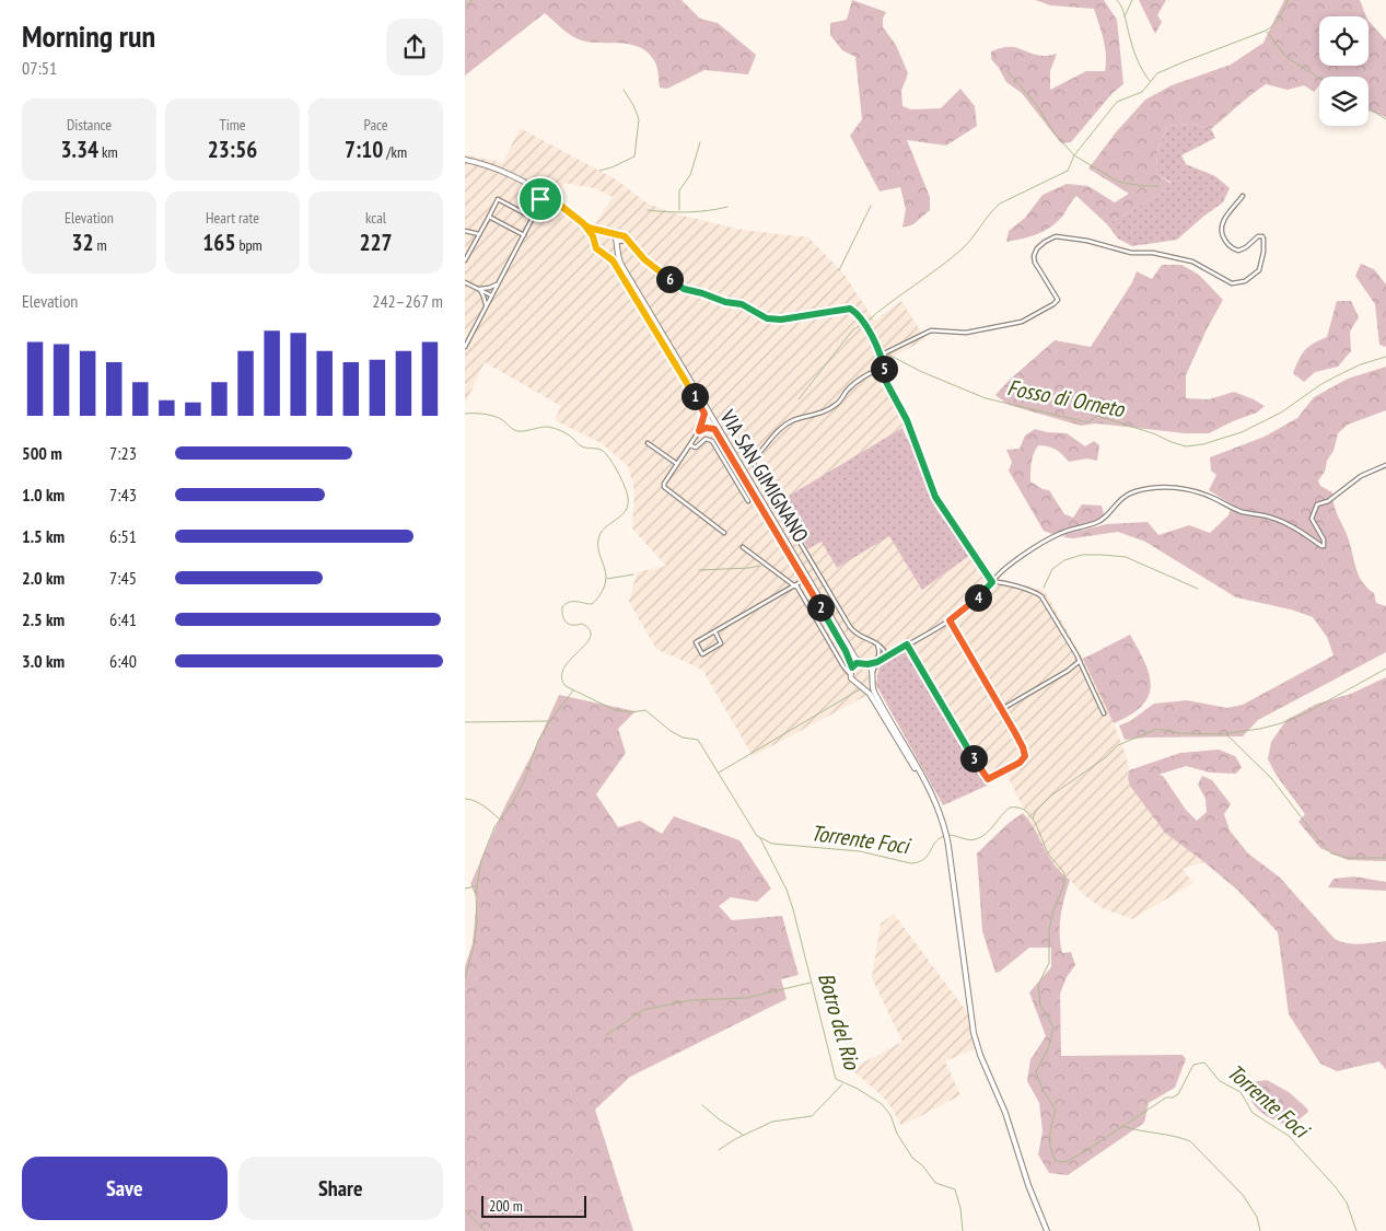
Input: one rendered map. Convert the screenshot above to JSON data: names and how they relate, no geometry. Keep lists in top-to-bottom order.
{
  "streets": {
    "main road": ["VIA SAN GIMIGNANO"]
  },
  "water": ["Fosso di Orneto", "Torrente Foci", "Botro del Rio"],
  "scale_bar": "200 m",
  "page": {
    "heading": ["Morning run", "07:51"],
    "stats": [
      ["Distance", "3.34 km"],
      ["Time", "23:56"],
      ["Pace", "7:10 /km"],
      ["Elevation", "32 m"],
      ["Heart rate", "165 bpm"],
      ["kcal", "227"]
    ],
    "pins": [
      "6",
      "5",
      "1",
      "4",
      "2",
      "3"
    ],
    "chart": ["Elevation", "242–267 m"],
    "list": [
      {
        "name": "500 m",
        "note": "7:23"
      },
      {
        "name": "1.0 km",
        "note": "7:43"
      },
      {
        "name": "1.5 km",
        "note": "6:51"
      },
      {
        "name": "2.0 km",
        "note": "7:45"
      },
      {
        "name": "2.5 km",
        "note": "6:41"
      },
      {
        "name": "3.0 km",
        "note": "6:40"
      }
    ],
    "buttons": ["Save", "Share"],
    "scale": "200 m"
  }
}
